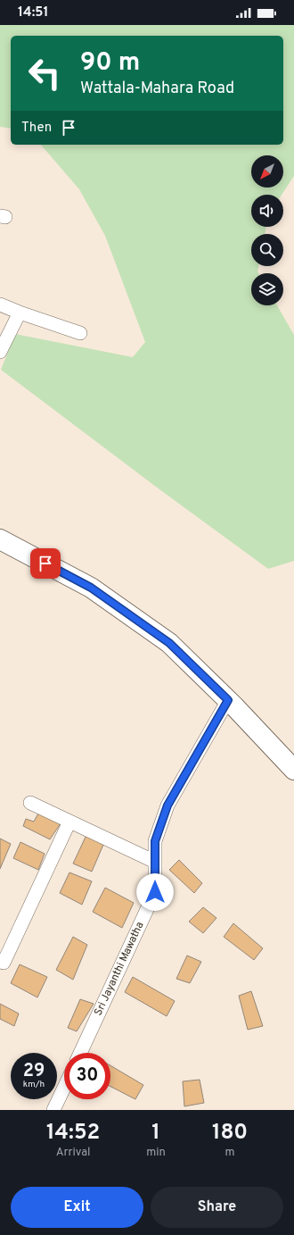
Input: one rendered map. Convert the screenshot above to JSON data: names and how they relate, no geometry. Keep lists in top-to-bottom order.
{
  "streets": {
    "street": ["Sri Jayanthi Mawatha"]
  },
  "north": "bottom left",
  "page": {
    "status": "14:51",
    "turn": ["90 m", "Wattala-Mahara Road"],
    "then": "Then",
    "speed": "29 km/h",
    "limit": "30",
    "eta": [
      "14:52",
      "Arrival",
      "1",
      "min",
      "180",
      "m"
    ],
    "buttons": ["Exit", "Share"]
  }
}
